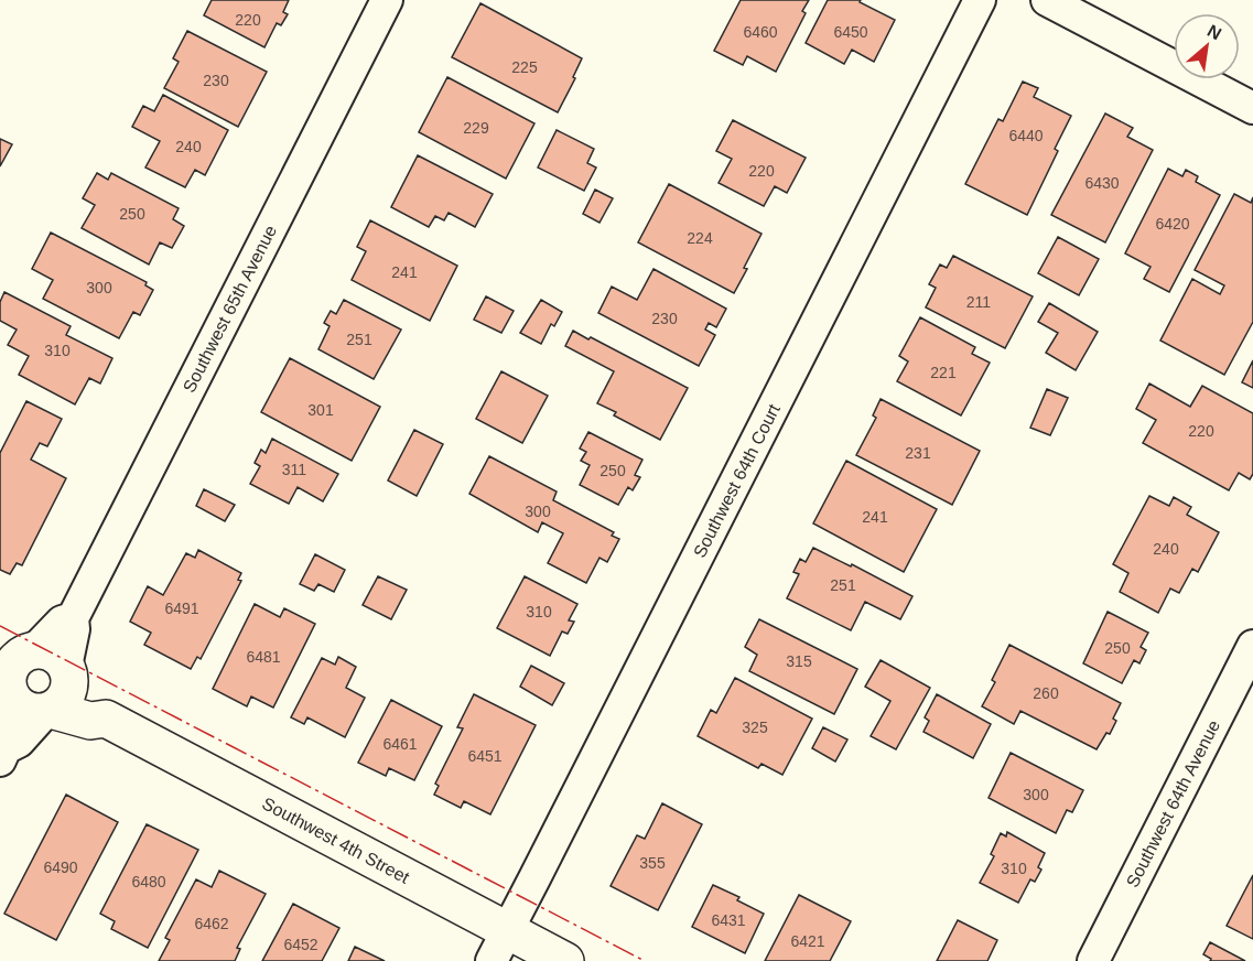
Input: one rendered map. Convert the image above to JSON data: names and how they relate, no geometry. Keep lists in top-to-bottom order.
{
  "streets": {
    "street": [
      "Southwest 65th Avenue",
      "Southwest 64th Court",
      "Southwest 64th Avenue",
      "Southwest 4th Street"
    ]
  },
  "crossings": [
    ["Southwest 65th Avenue", "Southwest 4th Street"],
    ["Southwest 64th Court", "Southwest 4th Street"]
  ],
  "house_numbers": [
    "220",
    "6460",
    "6450",
    "225",
    "230",
    "229",
    "6440",
    "240",
    "220",
    "6430",
    "250",
    "6420",
    "224",
    "241",
    "300",
    "211",
    "230",
    "251",
    "310",
    "221",
    "301",
    "220",
    "231",
    "311",
    "250",
    "300",
    "241",
    "240",
    "251",
    "6491",
    "310",
    "250",
    "6481",
    "315",
    "260",
    "325",
    "6461",
    "6451",
    "300",
    "355",
    "6490",
    "310",
    "6480",
    "6431",
    "6462",
    "6421",
    "6452"
  ],
  "north": "top right"
}
